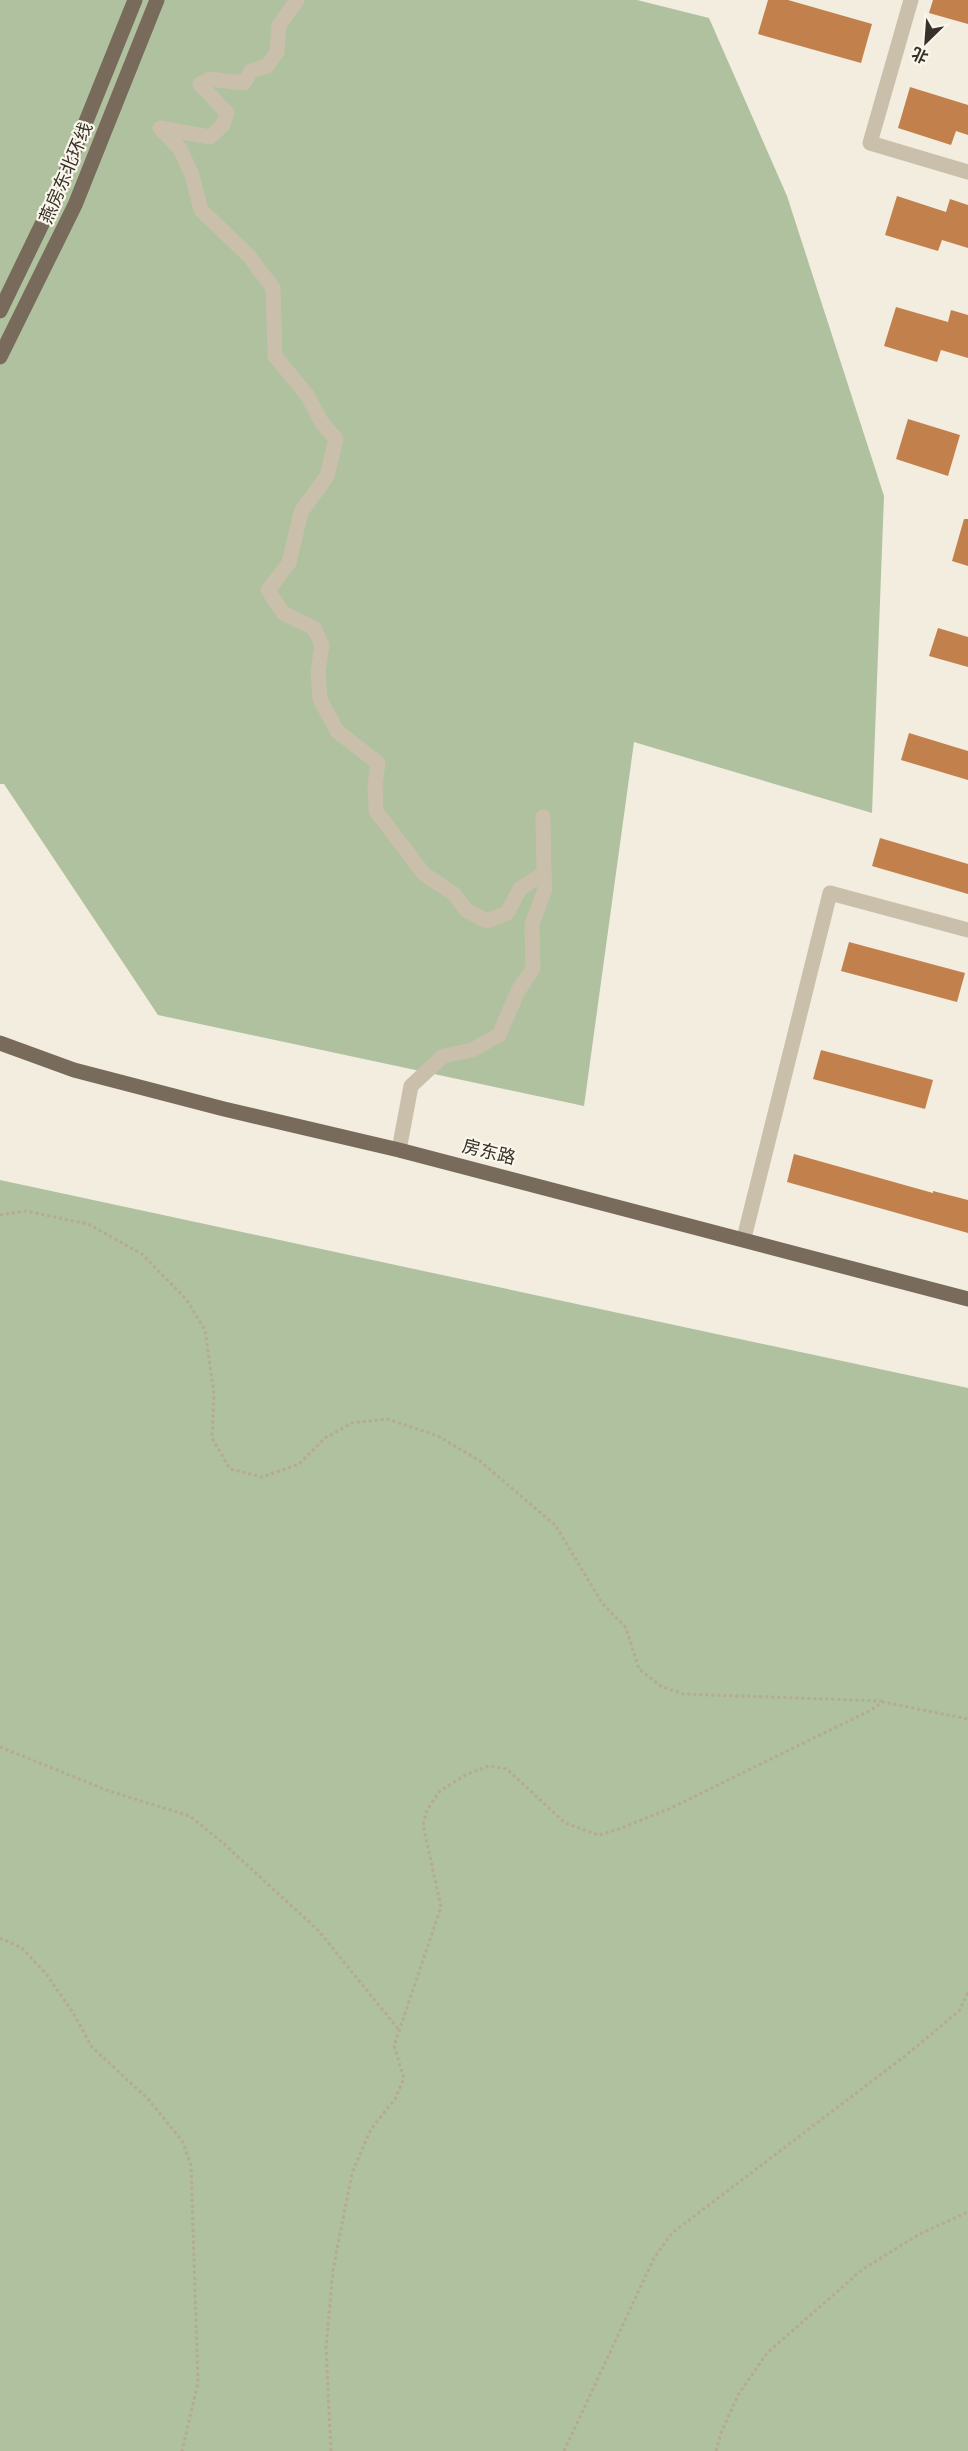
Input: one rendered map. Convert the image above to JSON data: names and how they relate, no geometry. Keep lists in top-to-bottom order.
{
  "streets": {
    "main road": ["燕房东北环线", "房东路"]
  },
  "north": "bottom left"
}
